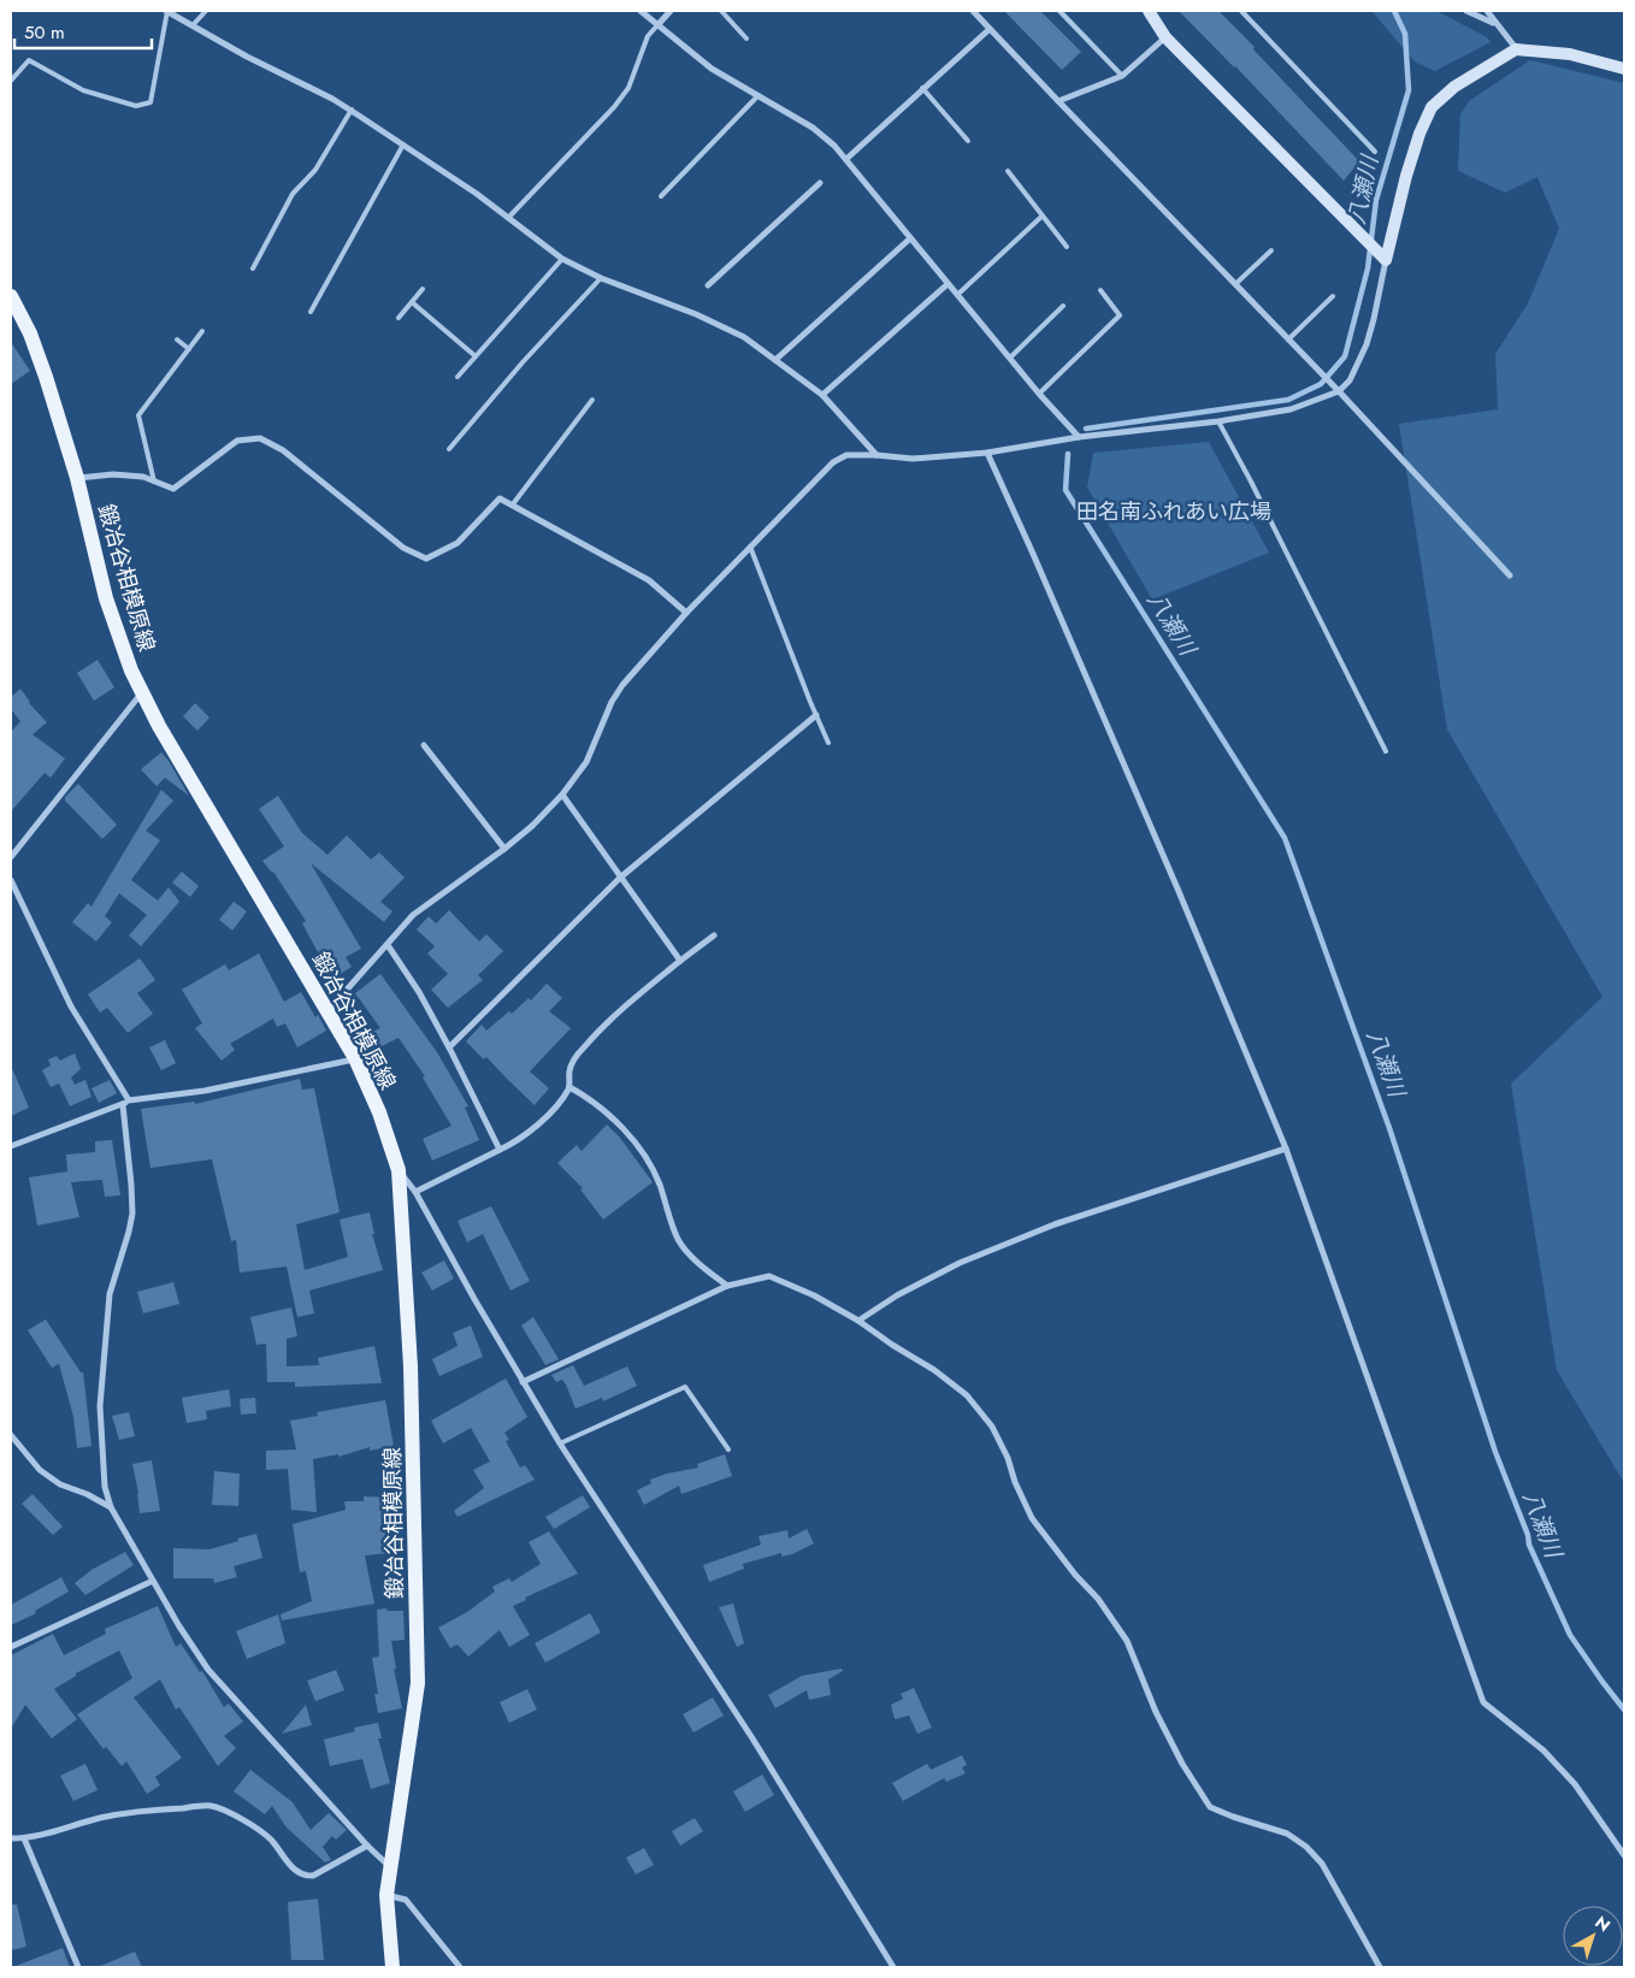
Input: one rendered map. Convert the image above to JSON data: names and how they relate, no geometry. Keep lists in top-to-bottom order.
{
  "streets": {
    "main road": ["鍛冶谷相模原線"]
  },
  "water": ["八瀬川"],
  "parks": ["田名南ふれあい広場"],
  "scale_bar": "50 m",
  "north": "top right"
}
